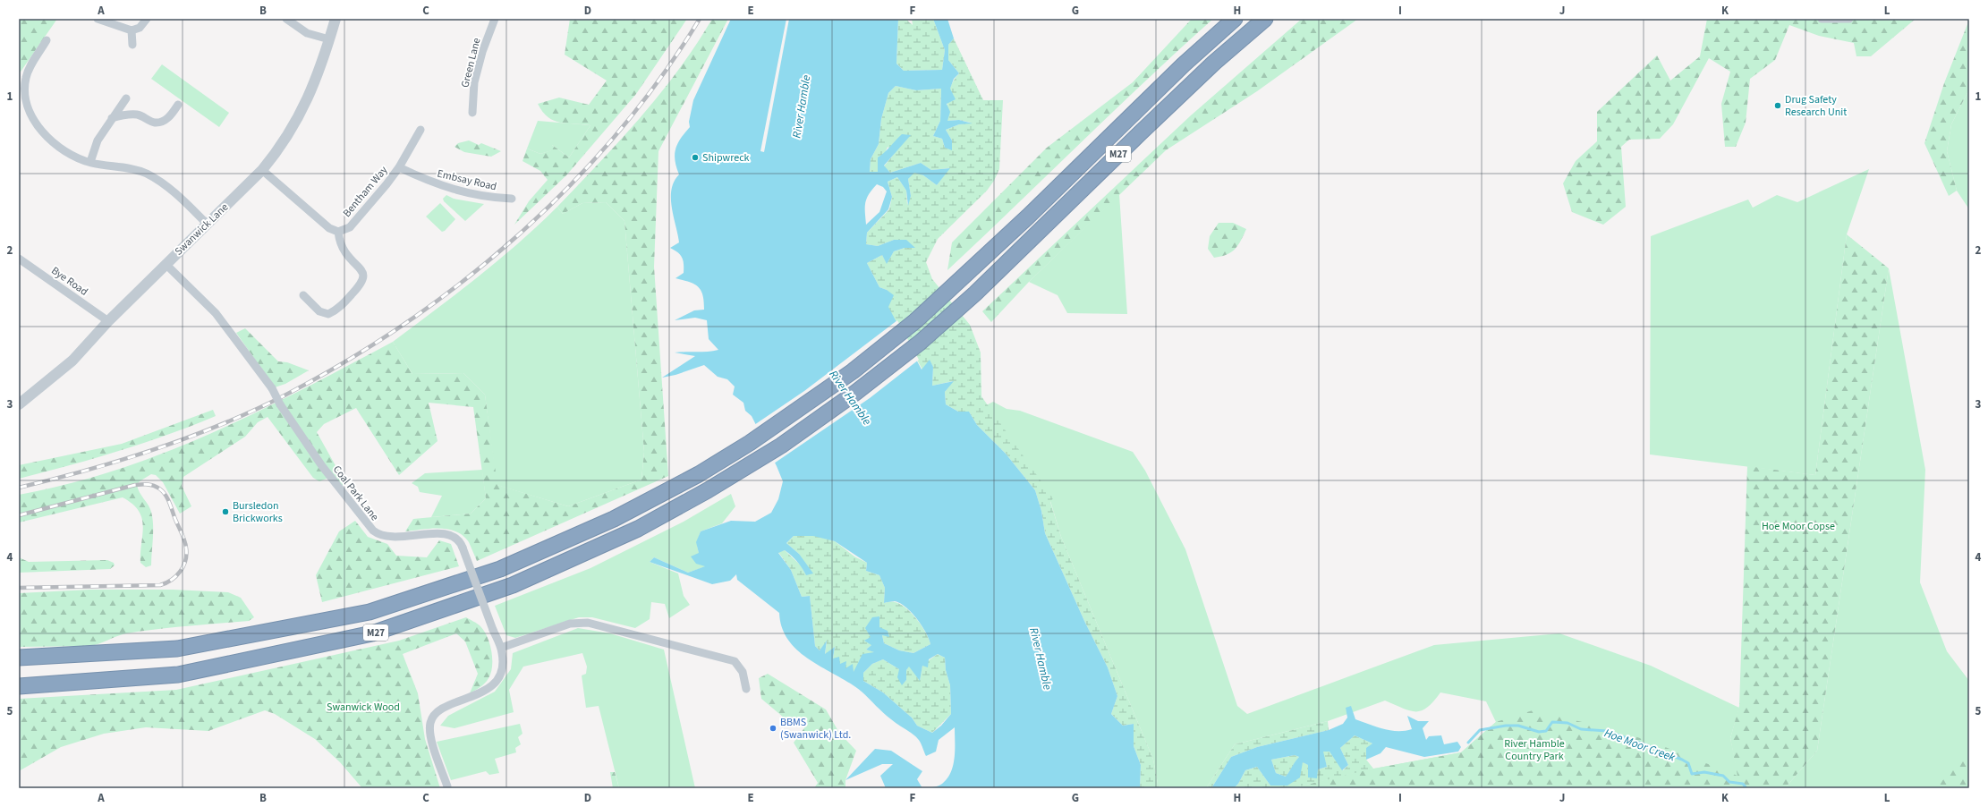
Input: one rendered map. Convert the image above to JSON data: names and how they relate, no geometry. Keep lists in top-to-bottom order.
{
  "streets": {
    "highway": ["M27"],
    "street": [
      "Green Lane",
      "Embsay Road",
      "Bentham Way",
      "Swanwick Lane",
      "Bye Road",
      "Coal Park Lane"
    ]
  },
  "crossings": [
    ["Embsay Road", "Bentham Way"],
    ["Swanwick Lane", "Bye Road"],
    ["Swanwick Lane", "Coal Park Lane"]
  ],
  "water": ["River Hamble", "Hoe Moor Creek"],
  "parks": ["Hoe Moor Copse", "Swanwick Wood", "River Hamble Country Park"],
  "places": [
    "Drug Safety Research Unit",
    "Shipwreck",
    "Bursledon Brickworks",
    "BBMS (Swanwick) Ltd."
  ],
  "grid": {
    "columns": [
      "A",
      "B",
      "C",
      "D",
      "E",
      "F",
      "G",
      "H",
      "I",
      "J",
      "K",
      "L"
    ],
    "rows": [
      "1",
      "2",
      "3",
      "4",
      "5"
    ]
  }
}
